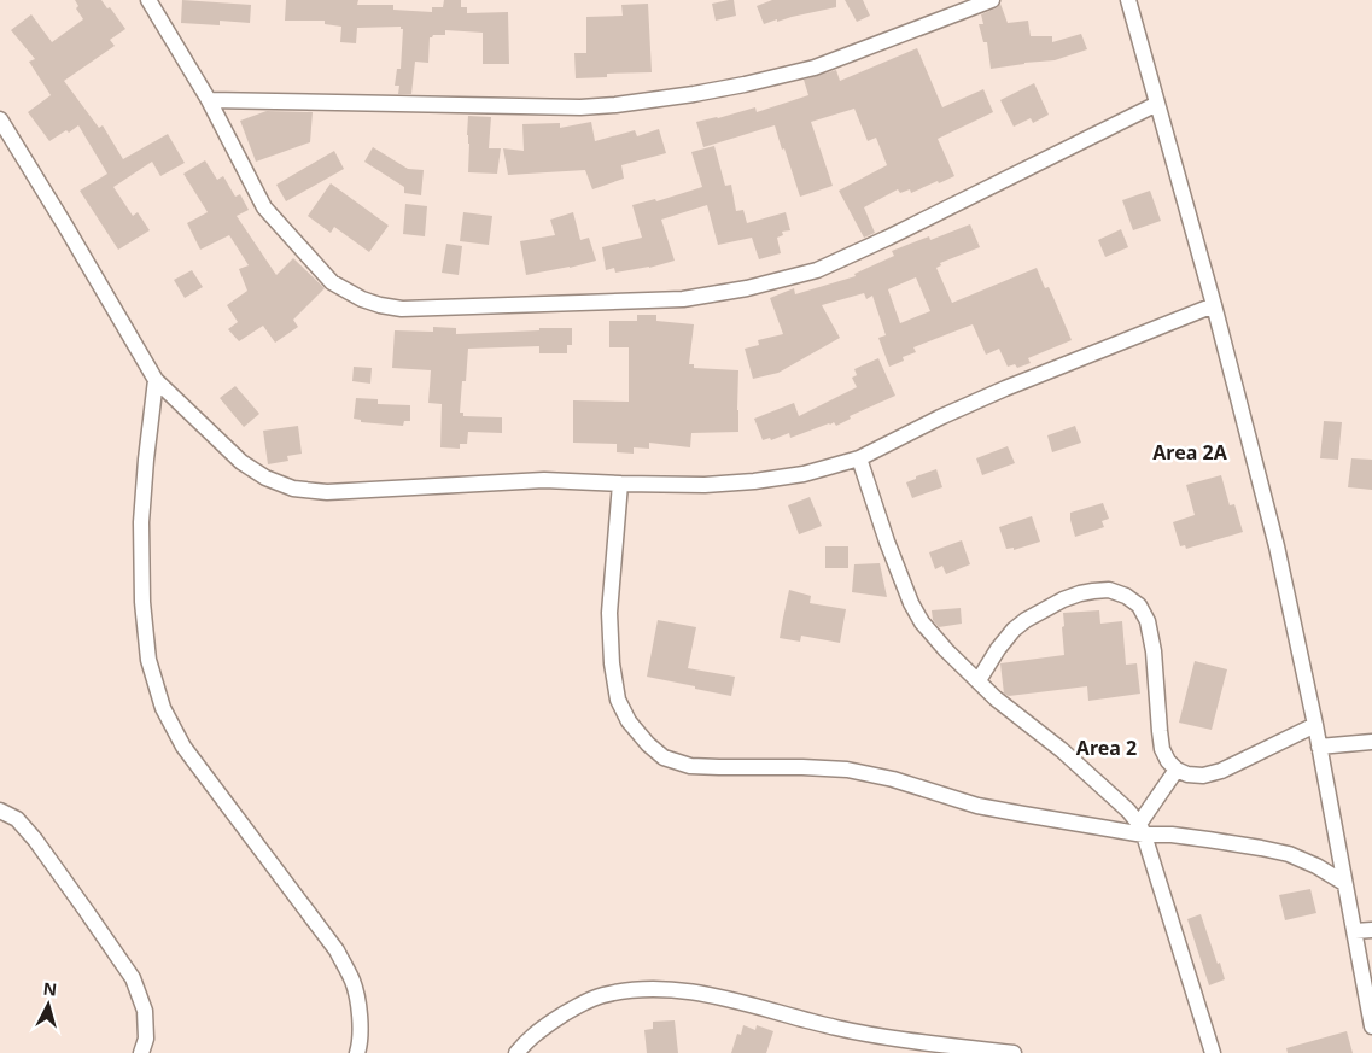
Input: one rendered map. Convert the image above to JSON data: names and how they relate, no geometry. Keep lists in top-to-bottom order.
{
  "districts": ["Area 2A", "Area 2"],
  "north": "top"
}
